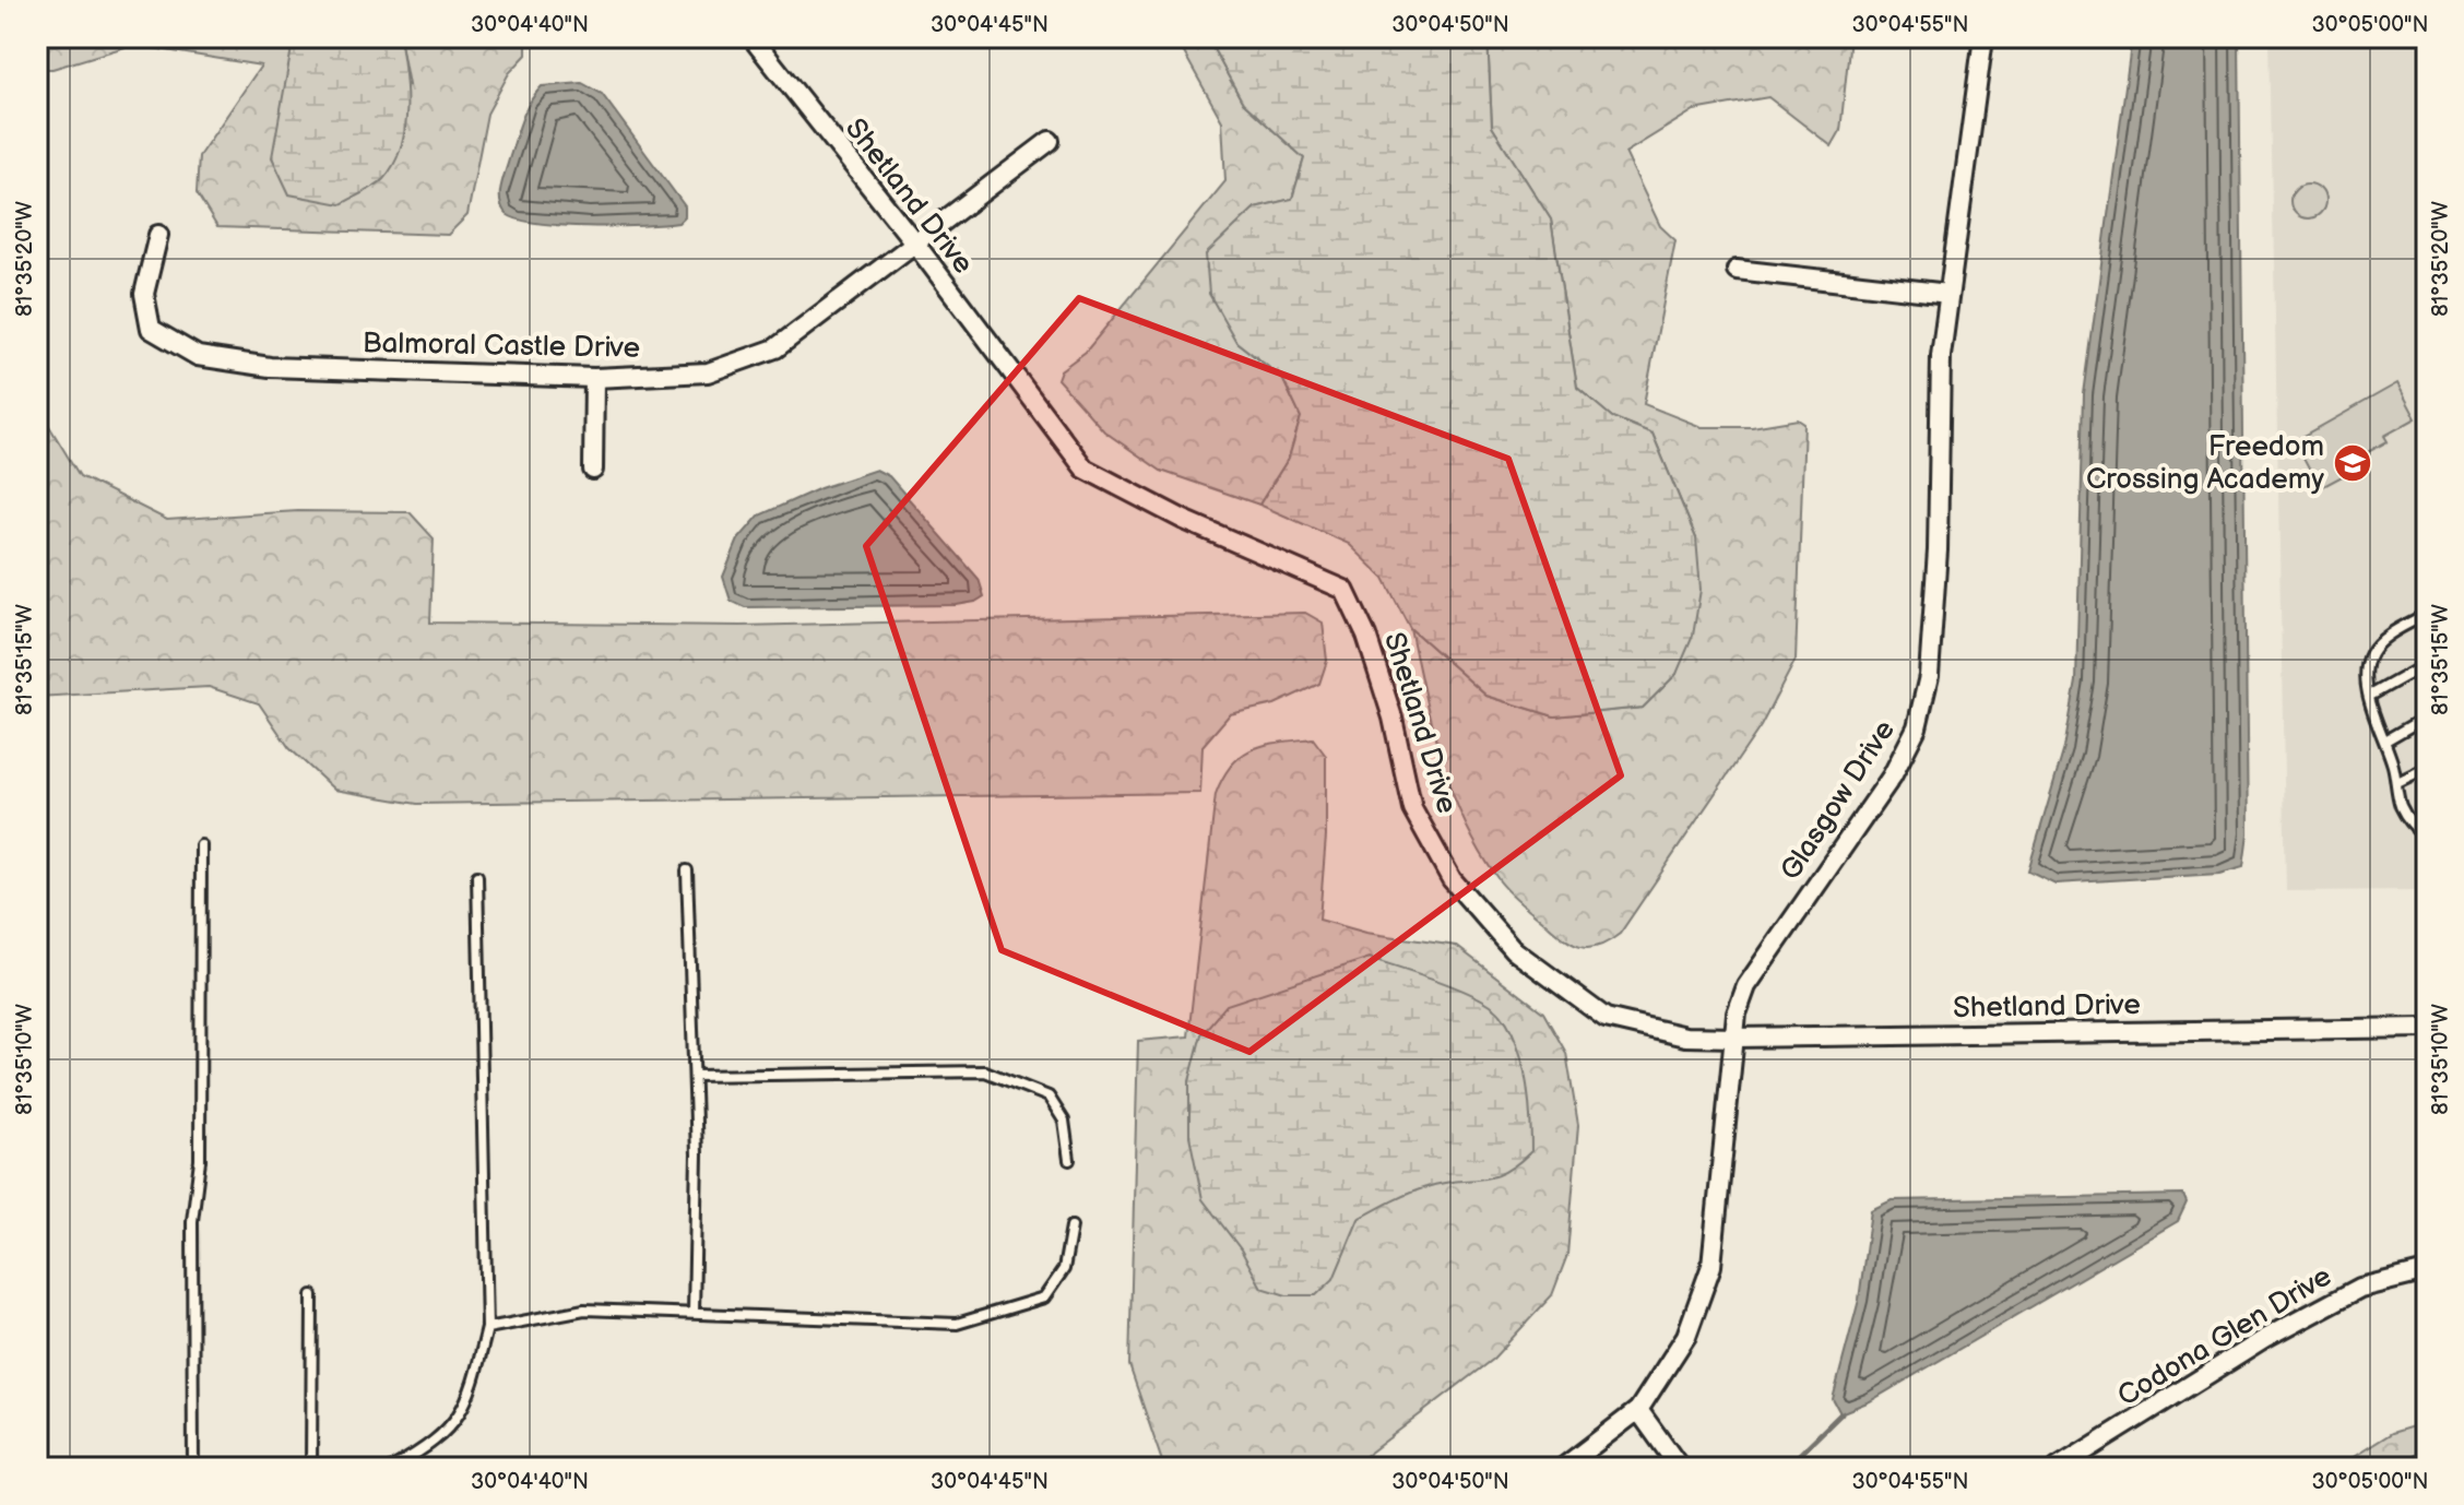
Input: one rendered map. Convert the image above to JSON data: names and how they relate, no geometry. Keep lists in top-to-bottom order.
{
  "streets": {
    "street": [
      "Shetland Drive",
      "Balmoral Castle Drive",
      "Glasgow Drive",
      "Codona Glen Drive"
    ]
  },
  "crossings": [
    ["Shetland Drive", "Balmoral Castle Drive"],
    ["Shetland Drive", "Glasgow Drive"]
  ],
  "places": {
    "school or university": ["Freedom Crossing Academy"]
  },
  "coordinates": [
    "30°04'40\"N",
    "30°04'45\"N",
    "30°04'50\"N",
    "30°04'55\"N",
    "30°05'00\"N",
    "81°35'20\"W",
    "81°35'15\"W",
    "81°35'10\"W"
  ]
}
